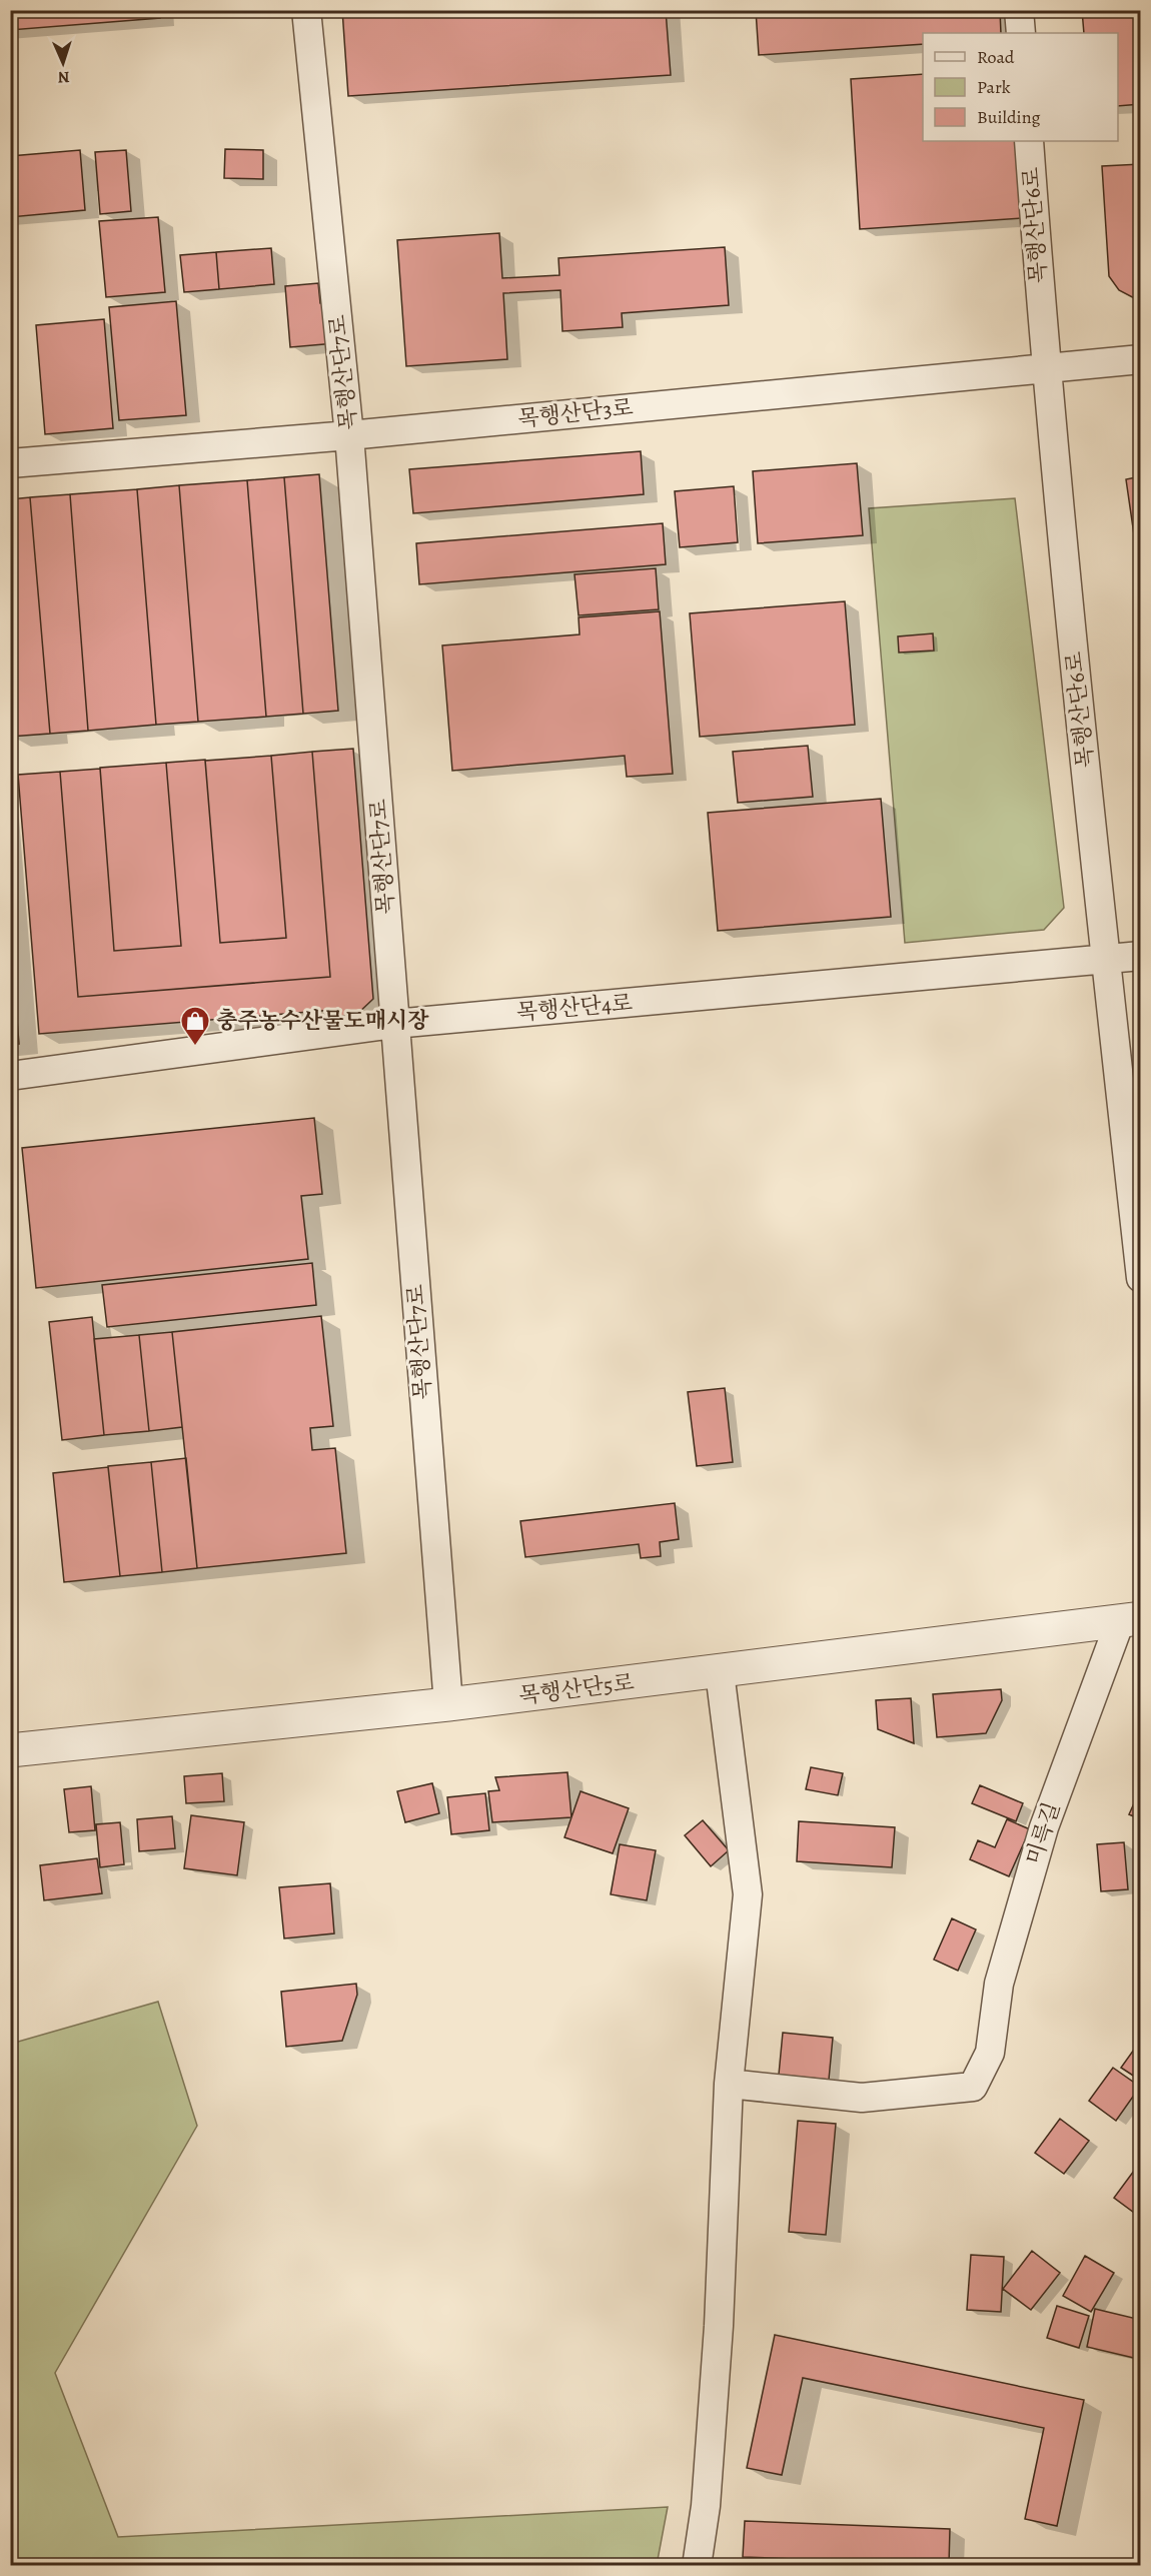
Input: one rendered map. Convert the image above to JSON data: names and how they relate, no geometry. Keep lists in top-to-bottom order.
{
  "streets": {
    "street": [
      "목행산단6로",
      "목행산단7로",
      "목행산단3로",
      "목행산단4로",
      "목행산단5로",
      "미륵길"
    ]
  },
  "crossings": [
    ["목행산단6로", "목행산단3로"],
    ["목행산단6로", "목행산단4로"],
    ["목행산단7로", "목행산단3로"],
    ["목행산단7로", "목행산단4로"],
    ["목행산단7로", "목행산단5로"],
    ["목행산단5로", "미륵길"]
  ],
  "places": {
    "shop": ["충주농수산물도매시장"]
  },
  "legend": ["Road", "Park", "Building"],
  "north": "bottom"
}
